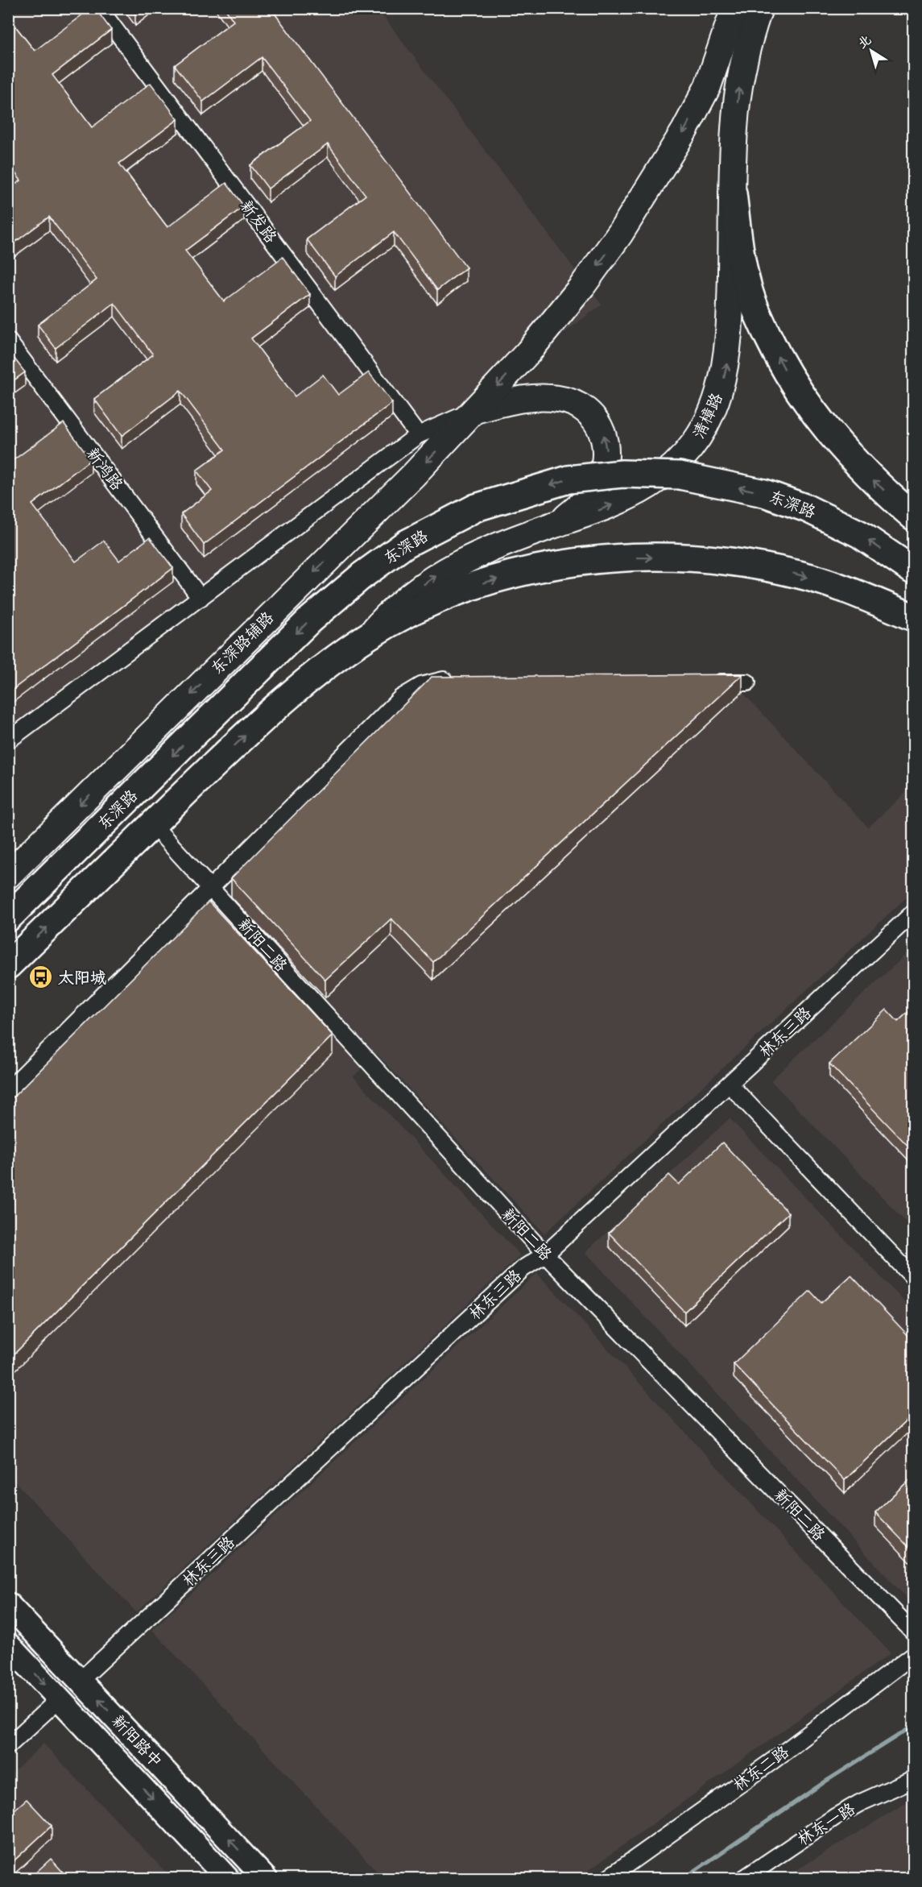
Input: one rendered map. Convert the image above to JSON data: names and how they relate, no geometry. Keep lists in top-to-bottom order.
{
  "streets": {
    "highway": ["东深路"],
    "main road": ["清樟路", "东深路辅路", "新阳路中"],
    "street": [
      "新发路",
      "新鸿路",
      "新阳二路",
      "林东三路",
      "林东二路",
      "林东一路"
    ]
  },
  "crossings": [
    ["新阳二路", "林东三路"],
    ["林东三路", "新阳路中"]
  ],
  "one_way": ["东深路辅路"],
  "places": {
    "bus stop": ["太阳城"]
  },
  "north": "top left"
}
